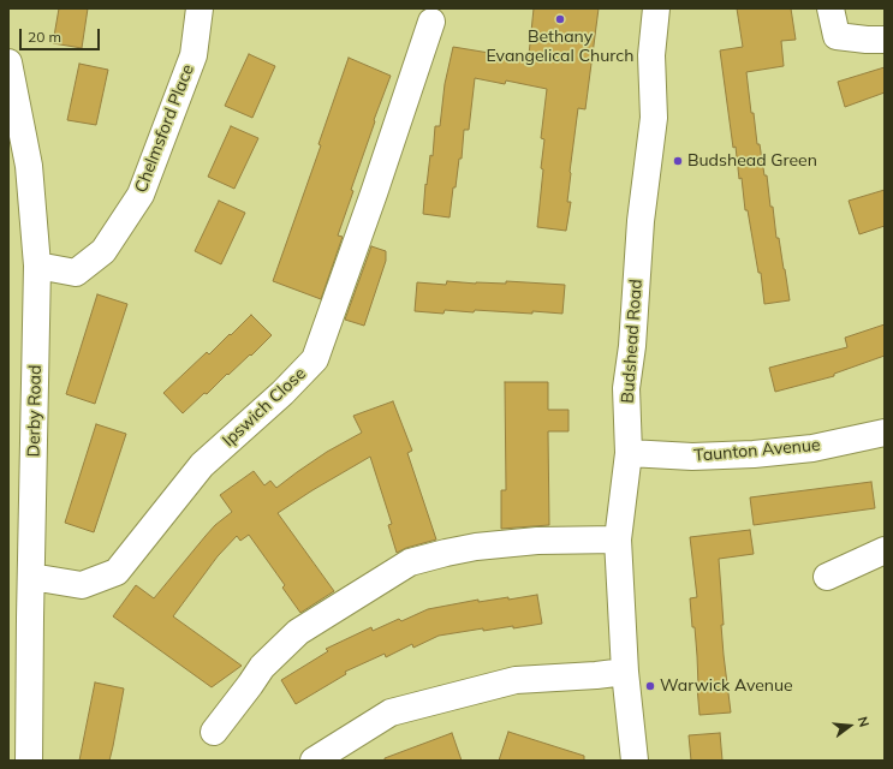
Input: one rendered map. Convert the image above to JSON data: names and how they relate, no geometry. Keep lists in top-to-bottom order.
{
  "streets": {
    "street": [
      "Chelmsford Place",
      "Budshead Road",
      "Ipswich Close",
      "Derby Road",
      "Taunton Avenue"
    ]
  },
  "crossings": [
    ["Chelmsford Place", "Derby Road"],
    ["Budshead Road", "Taunton Avenue"],
    ["Ipswich Close", "Derby Road"]
  ],
  "places": ["Bethany Evangelical Church", "Budshead Green", "Warwick Avenue"],
  "scale_bar": "20 m",
  "north": "right"
}
